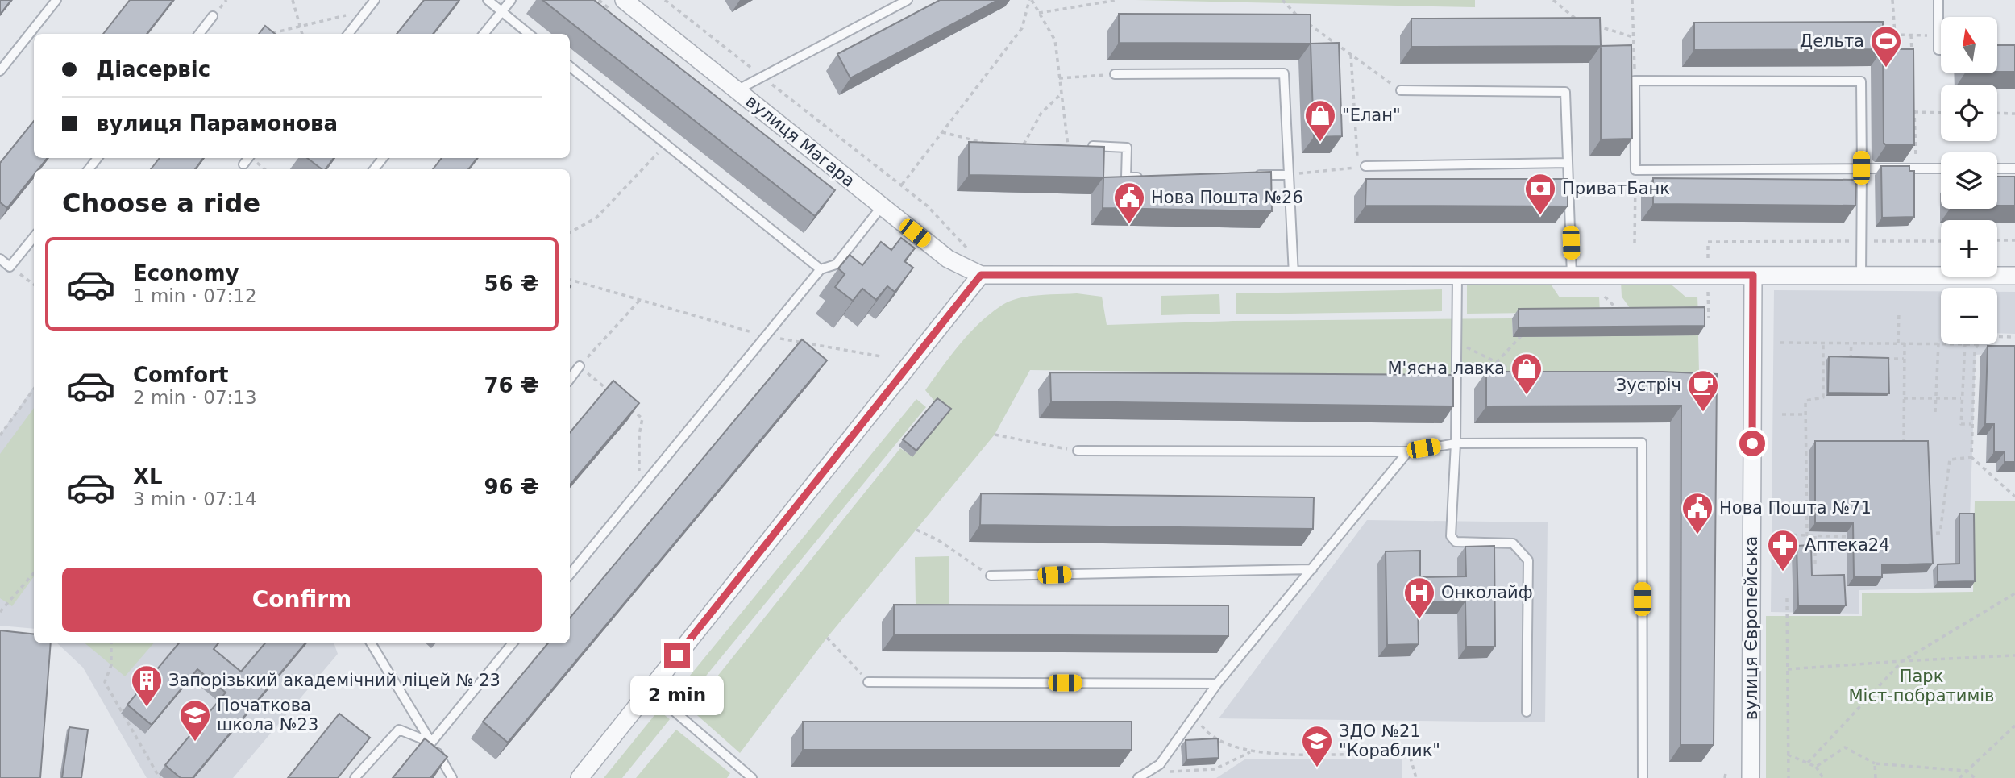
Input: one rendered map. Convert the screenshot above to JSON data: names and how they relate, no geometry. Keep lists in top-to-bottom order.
{
  "streets": {
    "street": ["вулиця Магара", "вулиця Європейська"]
  },
  "parks": ["Парк Міст-побратимів"],
  "places": {
    "sports": ["Дельта"],
    "shop": ["\"Елан\"", "М'ясна лавка"],
    "bank": ["ПриватБанк"],
    "public building": ["Нова Пошта №26", "Нова Пошта №71"],
    "cafe": ["Зустрiч"],
    "pharmacy": ["Аптека24"],
    "hospital": ["Онколайф"],
    "building": ["Запорізький академічний ліцей № 23"],
    "school or university": ["Початкова школа №23", "ЗДО №21 \"Кораблик\""]
  },
  "north": "top",
  "page": {
    "map_buttons": ["+", "−"],
    "banner": ["Діасервіс", "вулиця Парамонова"],
    "heading": "Choose a ride",
    "list": [
      {
        "name": "Economy",
        "note": "1 min · 07:12",
        "value": "56 ₴"
      },
      {
        "name": "Comfort",
        "note": "2 min · 07:13",
        "value": "76 ₴"
      },
      {
        "name": "XL",
        "note": "3 min · 07:14",
        "value": "96 ₴"
      }
    ],
    "buttons": "Confirm",
    "bubble": "2 min"
  }
}
